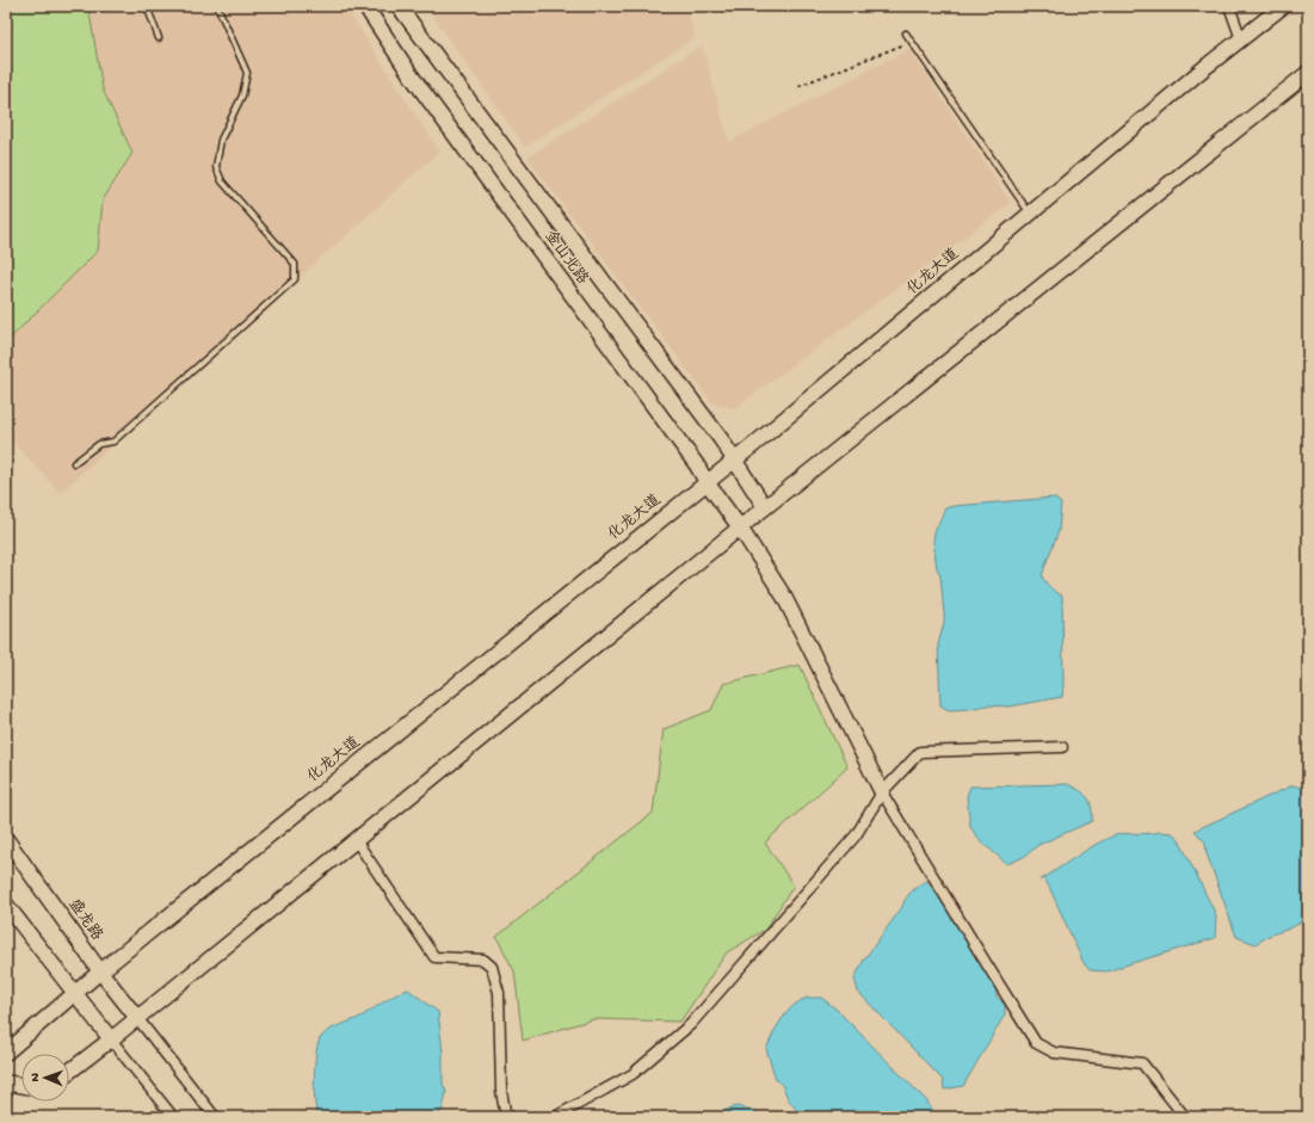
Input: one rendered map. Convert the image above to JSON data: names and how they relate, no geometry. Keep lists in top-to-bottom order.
{
  "streets": {
    "main road": ["金山北路", "化龙大道", "盛龙路"]
  },
  "crossings": [
    ["金山北路", "化龙大道"],
    ["化龙大道", "盛龙路"]
  ],
  "north": "left"
}
